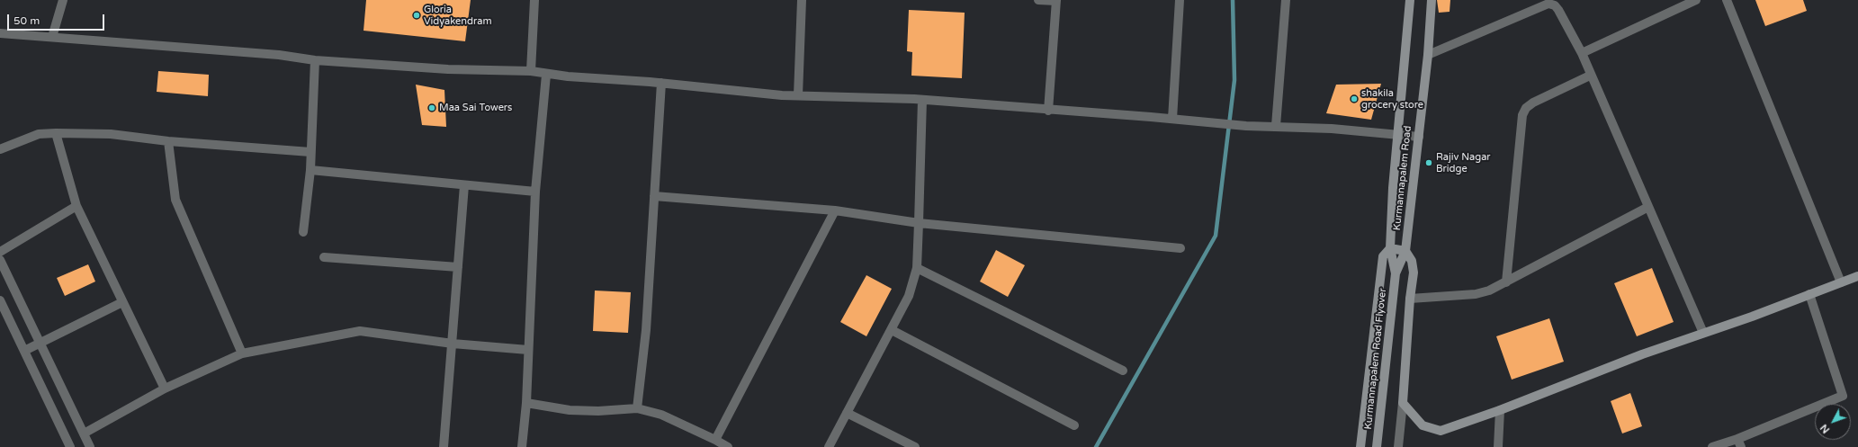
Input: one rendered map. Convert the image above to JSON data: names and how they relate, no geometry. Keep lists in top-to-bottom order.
{
  "streets": {
    "street": ["Kurmannapalem Road", "Kurmannapalem Road Flyover"]
  },
  "crossings": [
    ["Kurmannapalem Road", "Kurmannapalem Road Flyover"]
  ],
  "places": [
    "Gloria Vidyakendram",
    "shakila grocery store",
    "Maa Sai Towers",
    "Rajiv Nagar Bridge"
  ],
  "scale_bar": "50 m",
  "north": "bottom left"
}
